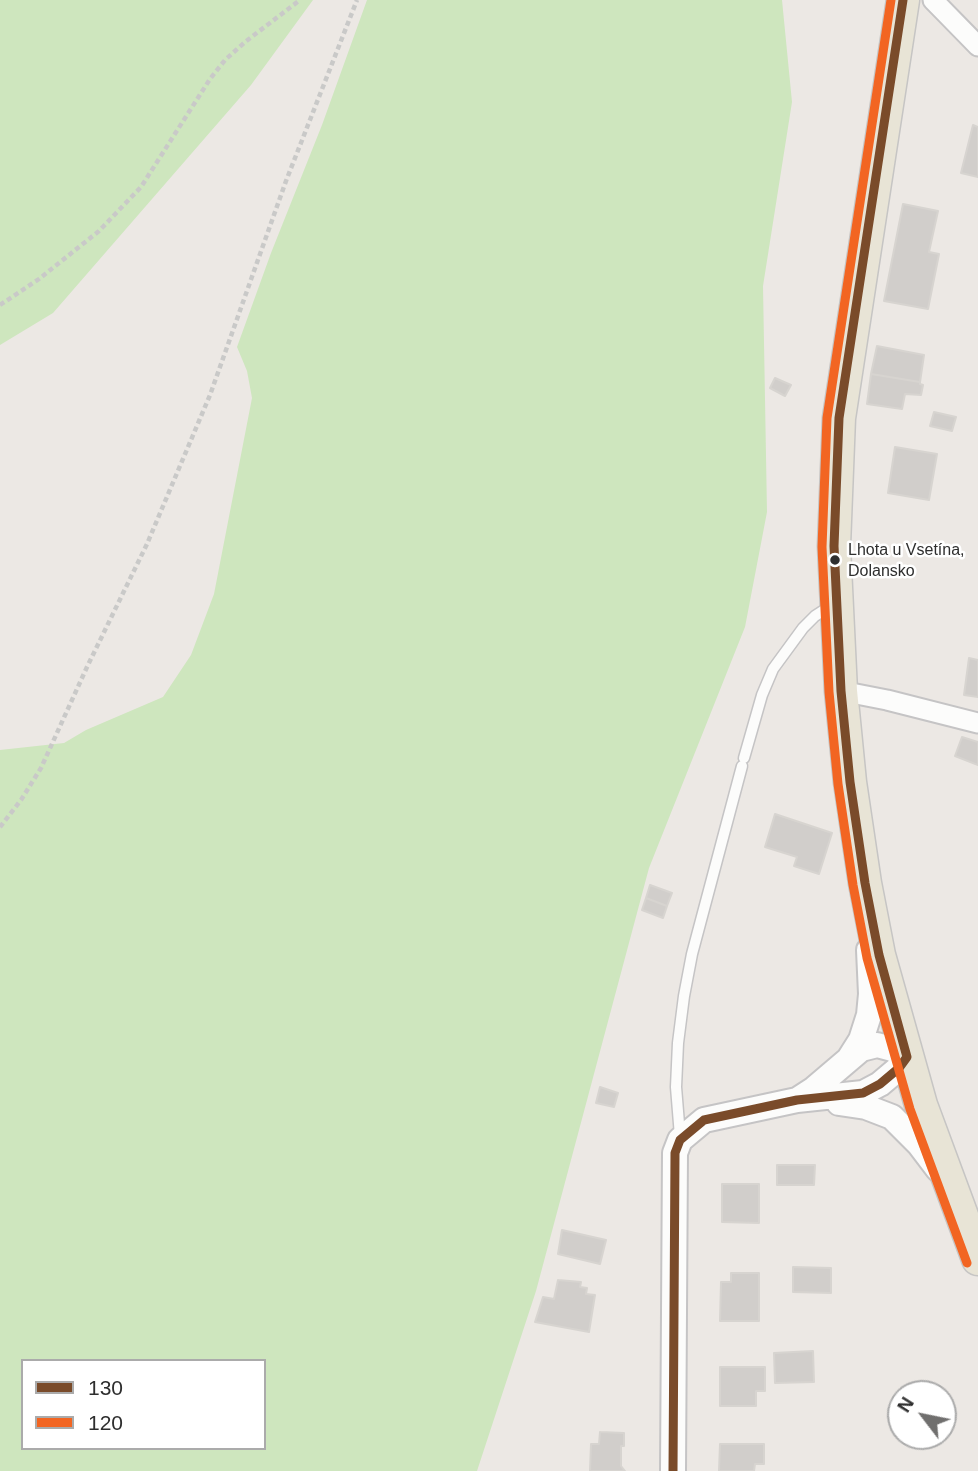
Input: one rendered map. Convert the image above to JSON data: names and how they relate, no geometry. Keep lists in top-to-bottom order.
{
  "places": ["Lhota u Vsetína, Dolansko"],
  "lines": ["transit line 130", "transit line 120"],
  "legend": ["130", "120"],
  "north": "top left"
}
